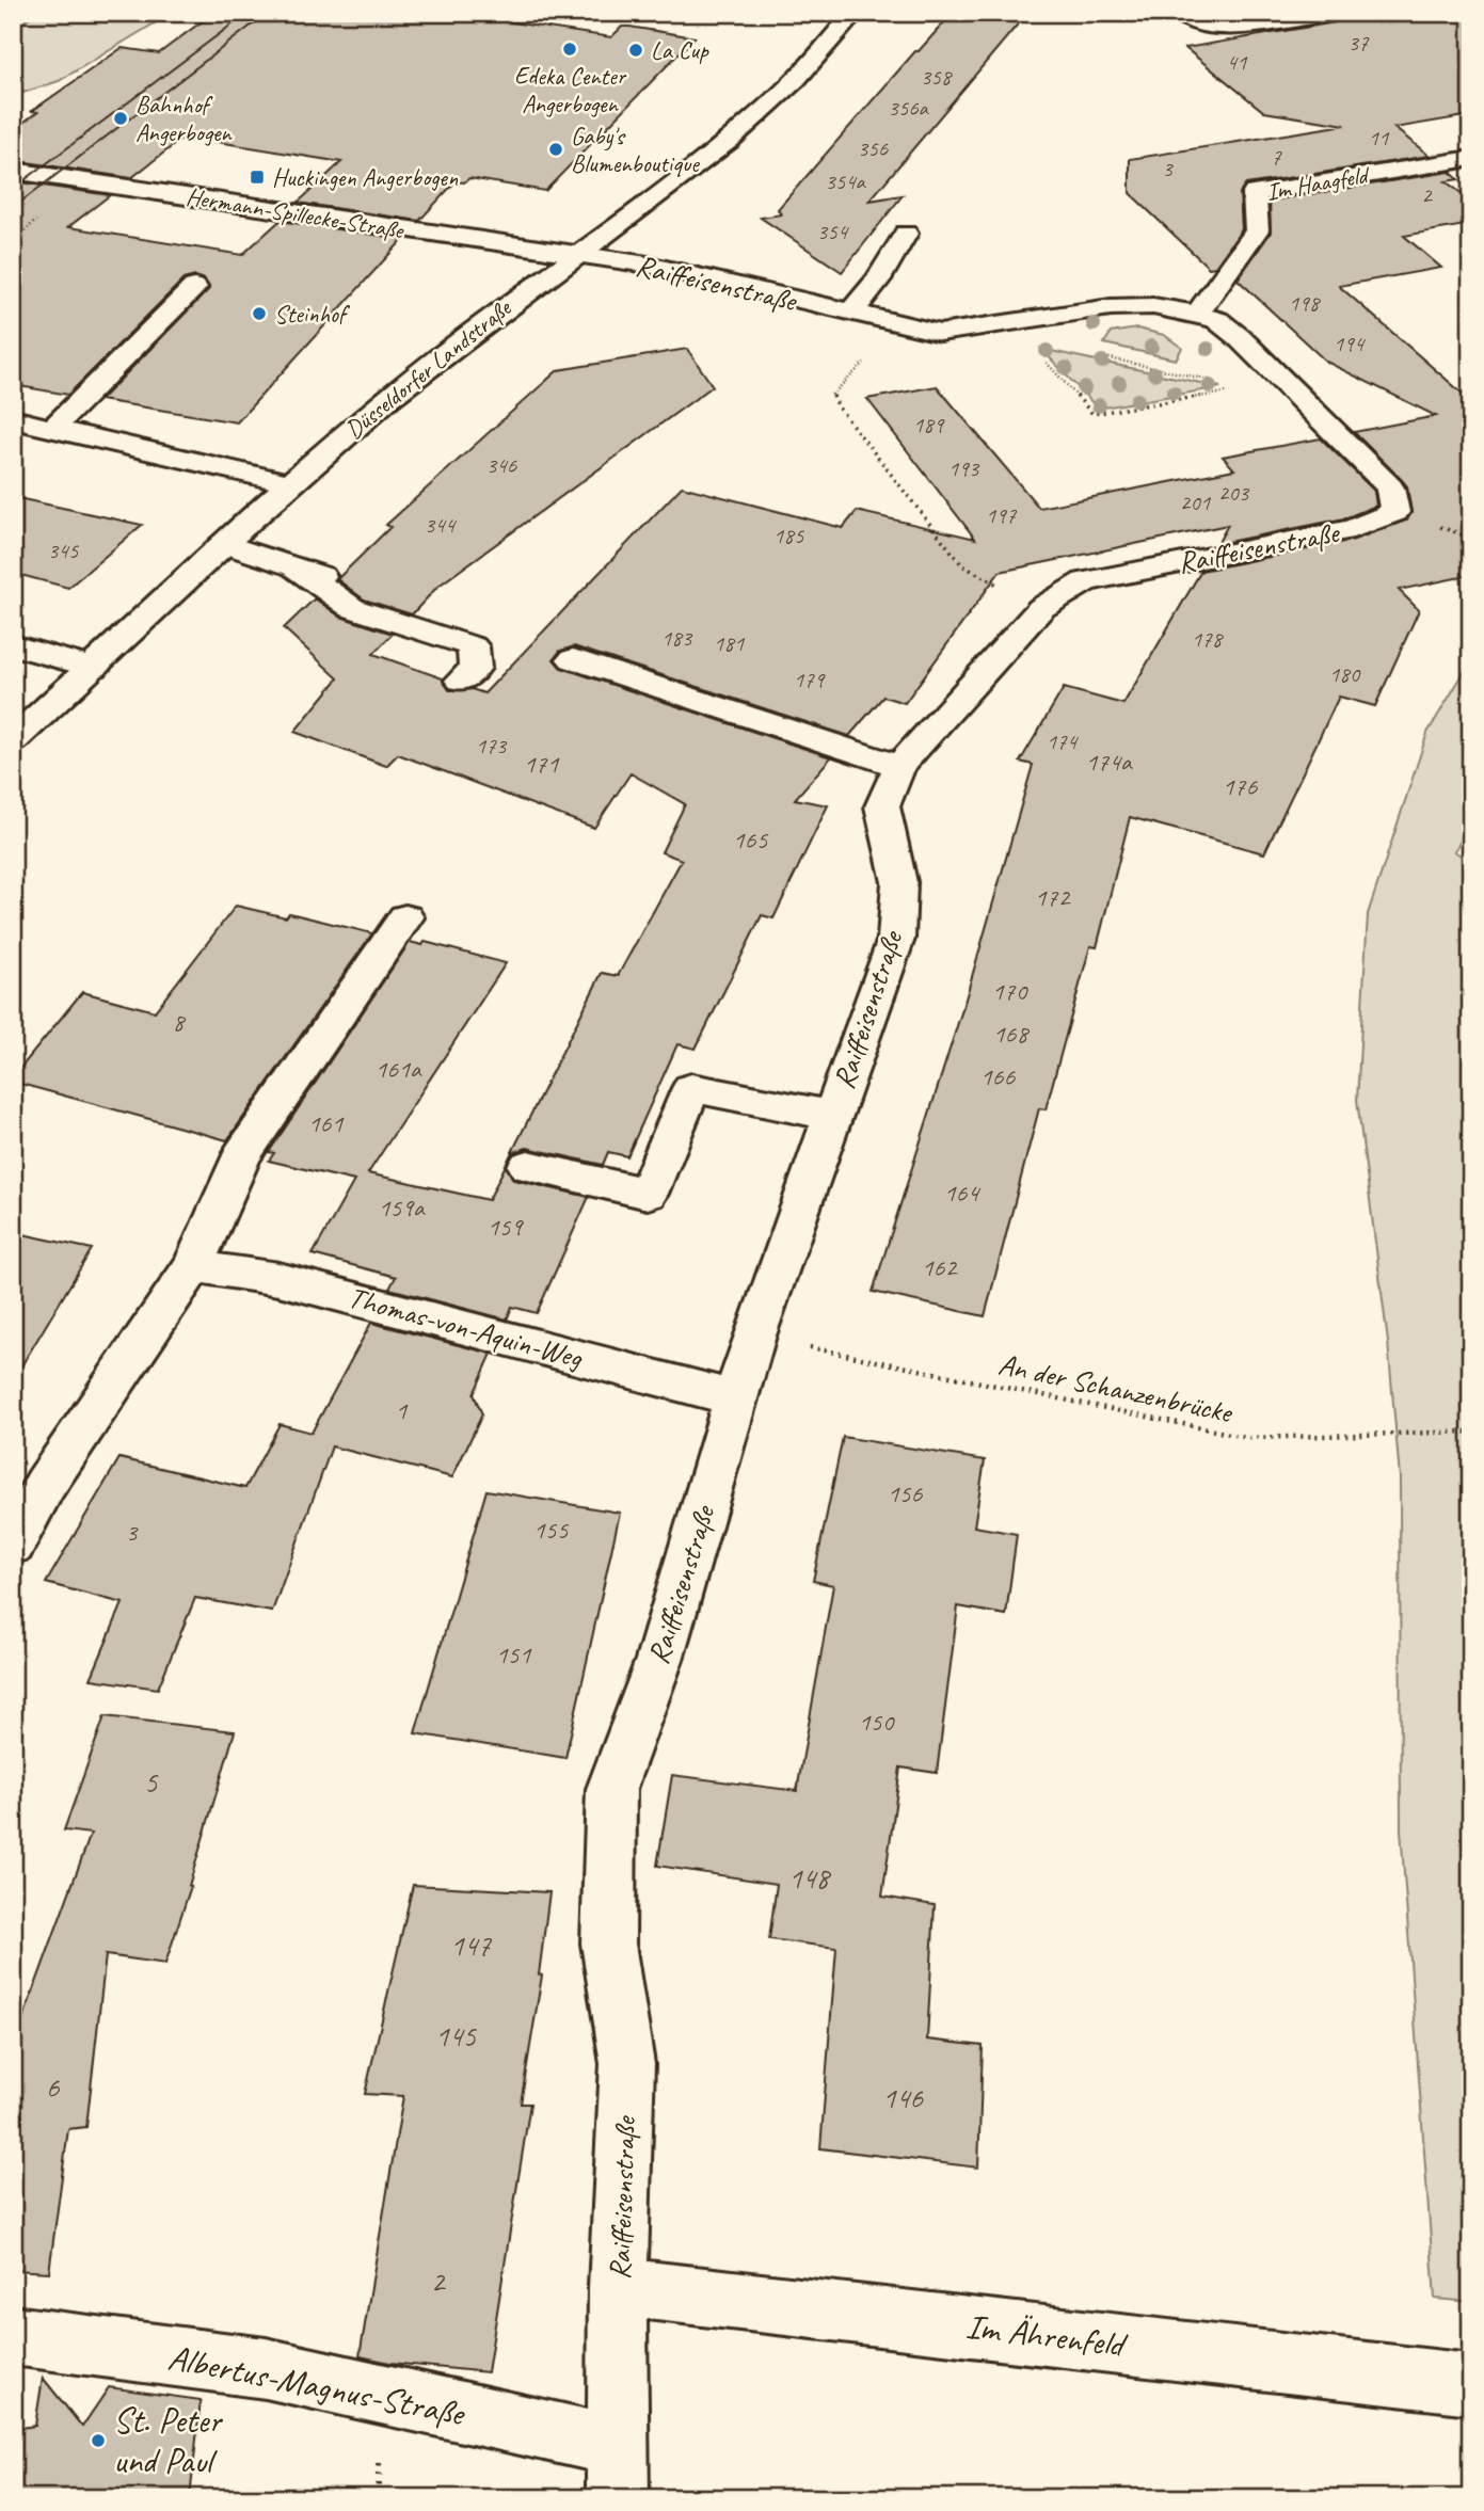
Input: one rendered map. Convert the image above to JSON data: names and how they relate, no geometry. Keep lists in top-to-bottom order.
{
  "streets": {
    "street": [
      "Im Haagfeld",
      "Hermann-Spillecke-Straße",
      "Raiffeisenstraße",
      "Düsseldorfer Landstraße",
      "Thomas-von-Aquin-Weg",
      "Im Ährenfeld",
      "Albertus-Magnus-Straße"
    ],
    "path": ["An der Schanzenbrücke"]
  },
  "crossings": [
    ["Im Haagfeld", "Raiffeisenstraße"],
    ["Hermann-Spillecke-Straße", "Raiffeisenstraße"],
    ["Hermann-Spillecke-Straße", "Düsseldorfer Landstraße"],
    ["Raiffeisenstraße", "Düsseldorfer Landstraße"],
    ["Raiffeisenstraße", "Thomas-von-Aquin-Weg"],
    ["Raiffeisenstraße", "An der Schanzenbrücke"],
    ["Raiffeisenstraße", "Im Ährenfeld"],
    ["Raiffeisenstraße", "Albertus-Magnus-Straße"]
  ],
  "places": {
    "other": [
      "Edeka Center Angerbogen",
      "La Cup",
      "Bahnhof Angerbogen",
      "Gaby's Blumenboutique",
      "Steinhof",
      "St. Peter und Paul"
    ],
    "transit": ["Huckingen Angerbogen"]
  },
  "house_numbers": [
    "37",
    "41",
    "358",
    "356a",
    "11",
    "356",
    "7",
    "3",
    "354a",
    "2",
    "354",
    "198",
    "194",
    "189",
    "346",
    "193",
    "203",
    "201",
    "197",
    "344",
    "185",
    "345",
    "183",
    "178",
    "181",
    "180",
    "179",
    "174",
    "173",
    "174a",
    "171",
    "176",
    "165",
    "172",
    "170",
    "8",
    "168",
    "161a",
    "166",
    "161",
    "164",
    "159a",
    "159",
    "162",
    "1",
    "156",
    "155",
    "3",
    "151",
    "150",
    "5",
    "148",
    "147",
    "145",
    "6",
    "146",
    "2"
  ]
}
